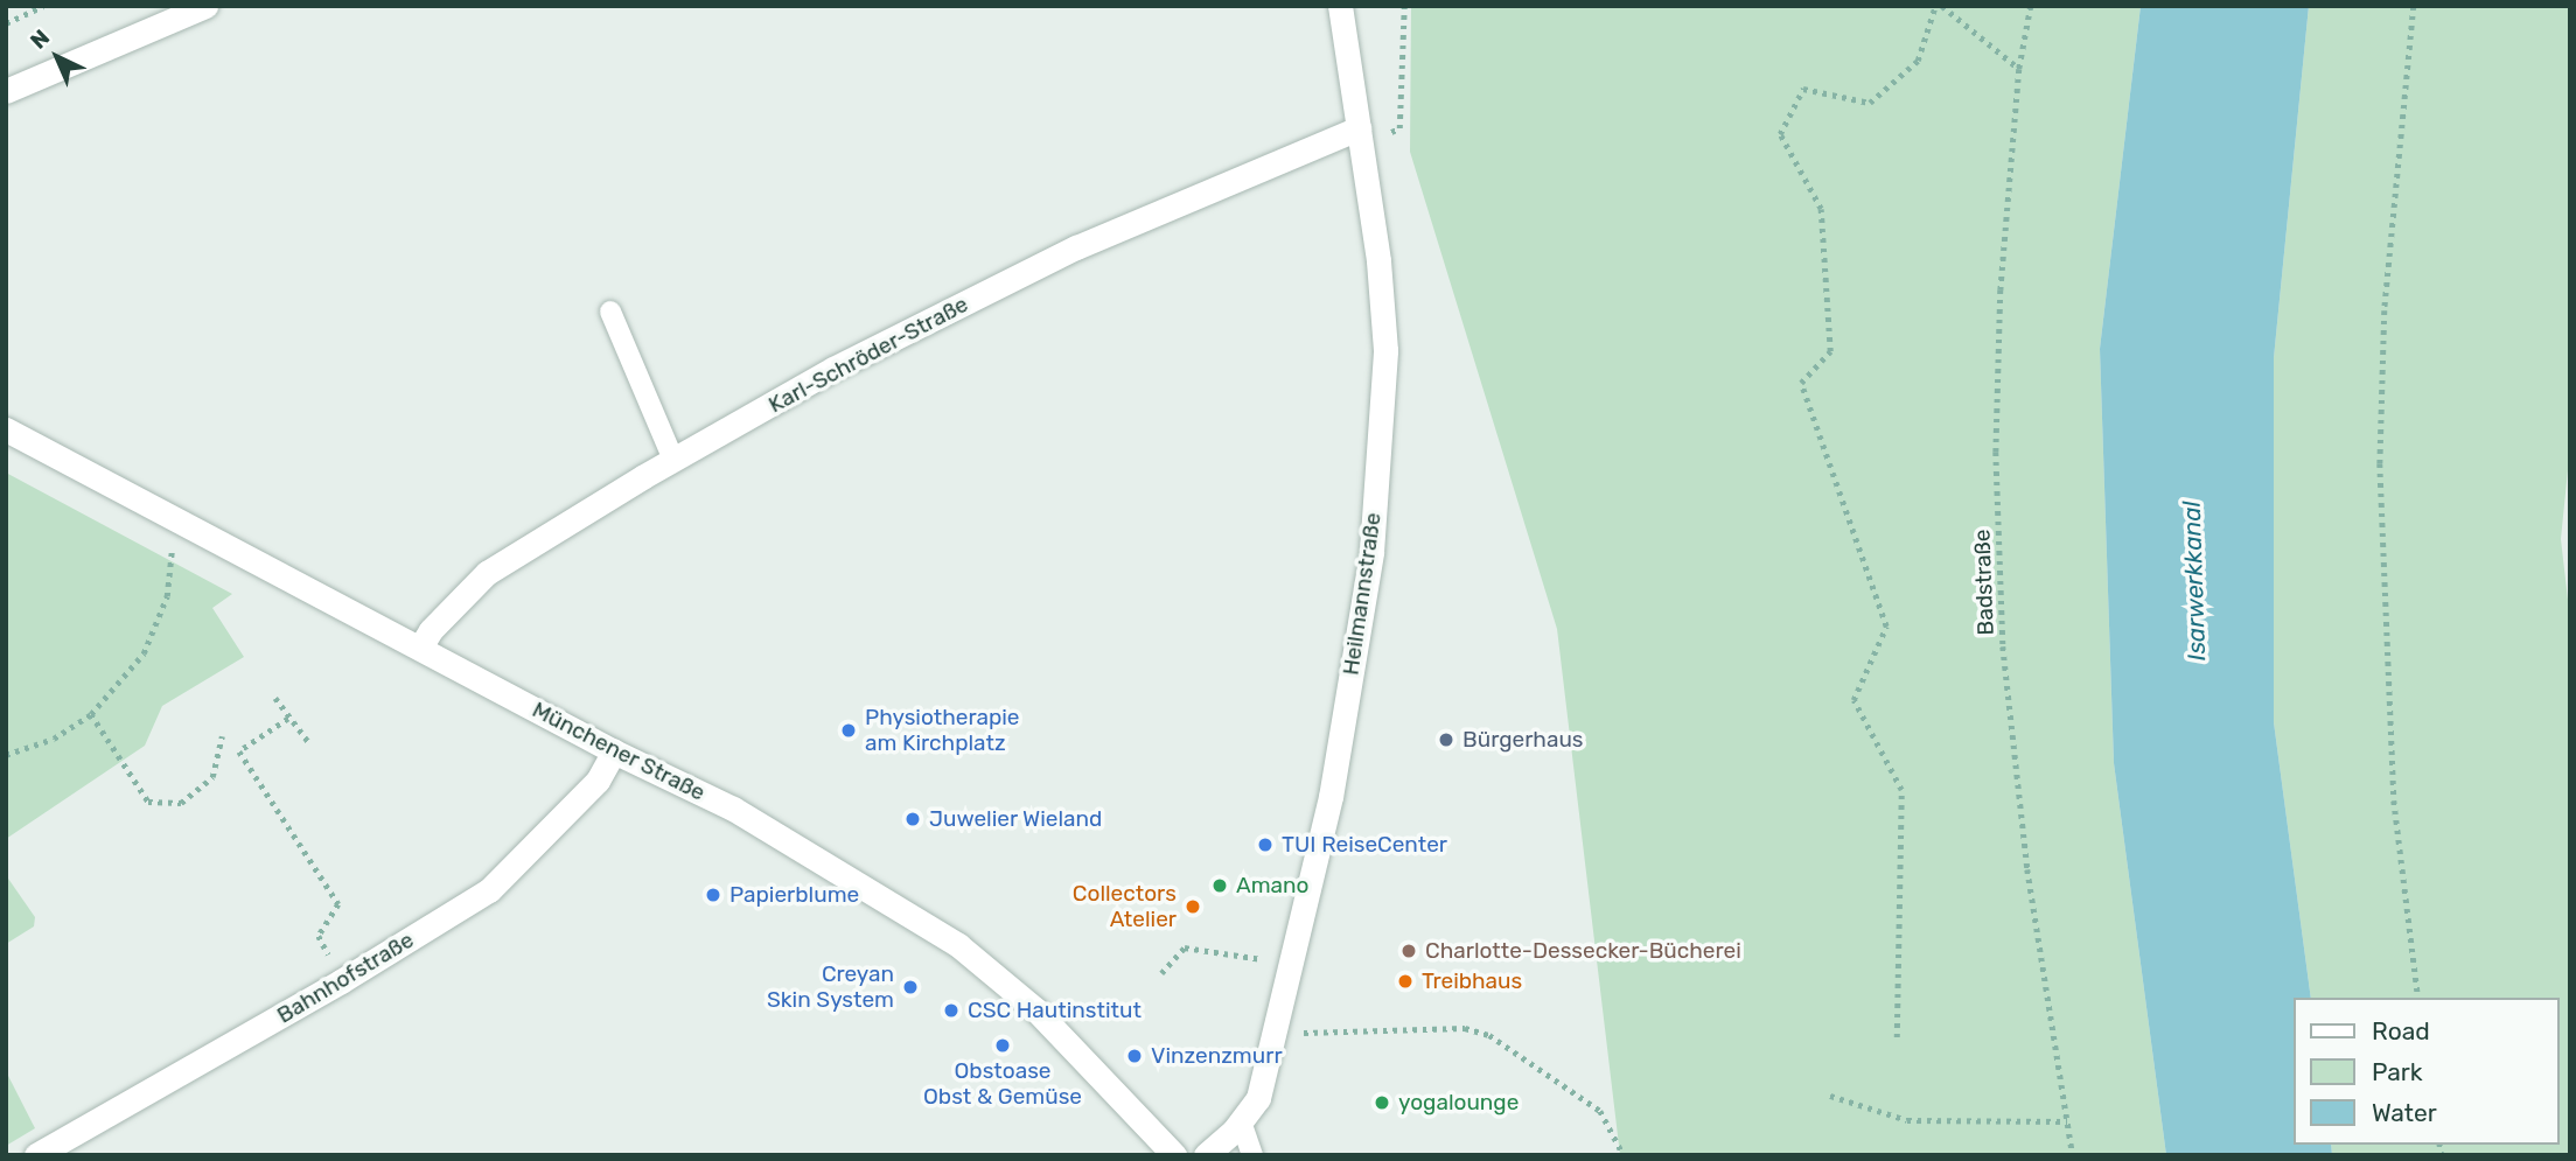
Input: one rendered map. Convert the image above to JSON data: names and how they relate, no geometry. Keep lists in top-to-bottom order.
{
  "streets": {
    "street": [
      "Karl-Schröder-Straße",
      "Heilmannstraße",
      "Münchener Straße",
      "Bahnhofstraße"
    ],
    "path": ["Badstraße"]
  },
  "crossings": [
    ["Karl-Schröder-Straße", "Heilmannstraße"],
    ["Karl-Schröder-Straße", "Münchener Straße"],
    ["Münchener Straße", "Bahnhofstraße"]
  ],
  "water": ["Isarwerkkanal"],
  "places": [
    "Physiotherapie am Kirchplatz",
    "Bürgerhaus",
    "Juwelier Wieland",
    "TUI ReiseCenter",
    "Amano",
    "Papierblume",
    "Collectors Atelier",
    "Charlotte-Dessecker-Bücherei",
    "Treibhaus",
    "Creyan Skin System",
    "CSC Hautinstitut",
    "Obstoase Obst & Gemüse",
    "Vinzenzmurr",
    "yogalounge"
  ],
  "legend": ["Road", "Park", "Water"],
  "north": "top left"
}
